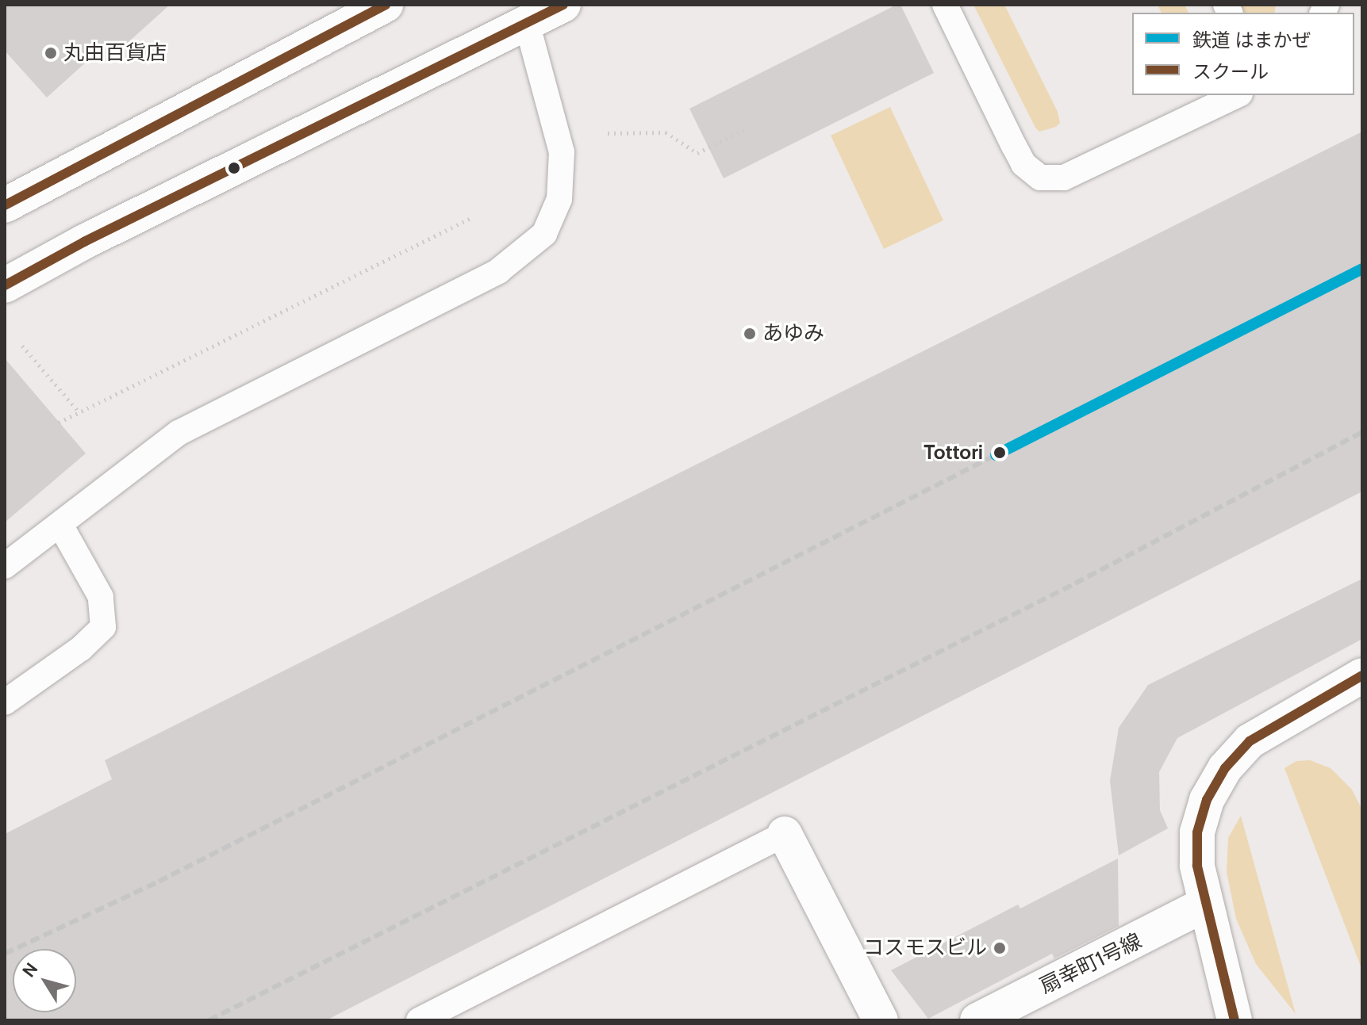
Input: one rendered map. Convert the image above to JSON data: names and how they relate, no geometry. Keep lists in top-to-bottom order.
{
  "streets": {
    "main road": ["扇幸町1号線"]
  },
  "places": [
    "丸由百貨店",
    "あゆみ",
    "Tottori",
    "コスモスビル"
  ],
  "lines": ["transit line スクール", "rail line はまかぜ"],
  "legend": ["鉄道 はまかぜ", "スクール"],
  "north": "top left"
}
